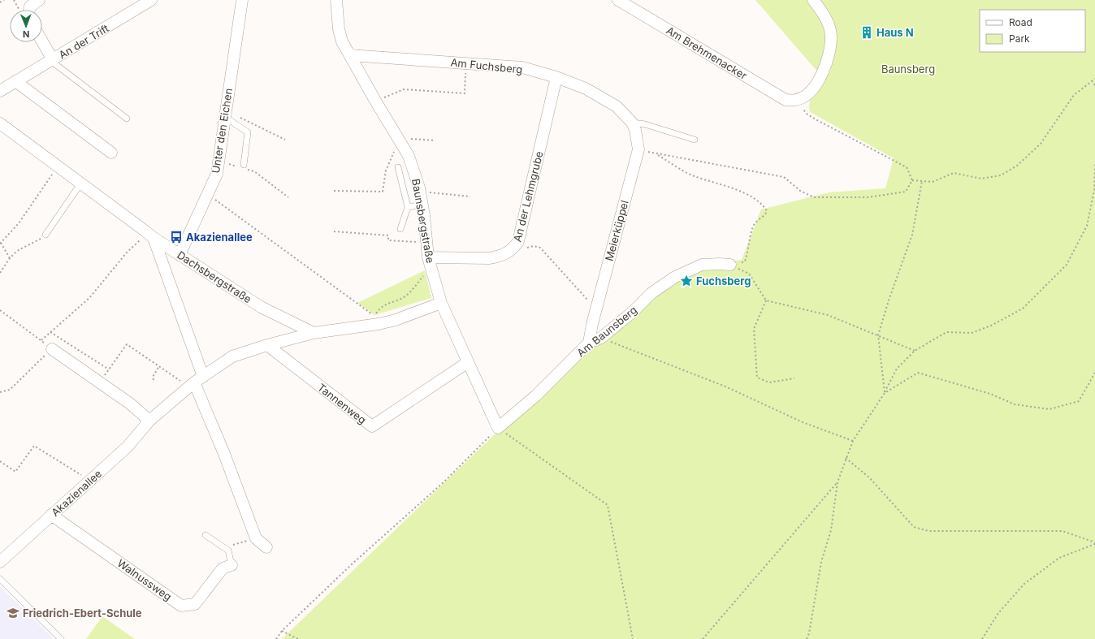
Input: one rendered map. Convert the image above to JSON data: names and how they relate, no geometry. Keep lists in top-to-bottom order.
{
  "streets": {
    "street": [
      "An der Trift",
      "Am Brehmenacker",
      "Am Fuchsberg",
      "Unter den Eichen",
      "An der Lehmgrube",
      "Baunsbergstraße",
      "Meierküppel",
      "Dachsbergstraße",
      "Am Baunsberg",
      "Tannenweg",
      "Akazienallee",
      "Walnussweg"
    ]
  },
  "crossings": [
    ["Am Fuchsberg", "An der Lehmgrube"],
    ["Am Fuchsberg", "Baunsbergstraße"],
    ["Am Fuchsberg", "Meierküppel"],
    ["Unter den Eichen", "Dachsbergstraße"],
    ["An der Lehmgrube", "Baunsbergstraße"],
    ["Baunsbergstraße", "Am Baunsberg"],
    ["Baunsbergstraße", "Tannenweg"],
    ["Meierküppel", "Am Baunsberg"],
    ["Dachsbergstraße", "Akazienallee"],
    ["Tannenweg", "Akazienallee"],
    ["Akazienallee", "Walnussweg"]
  ],
  "parks": ["Baunsberg"],
  "places": {
    "building": ["Haus N"],
    "bus stop": ["Akazienallee"],
    "place": ["Fuchsberg"],
    "school or university": ["Friedrich-Ebert-Schule"]
  },
  "legend": ["Road", "Park"],
  "north": "bottom"
}
